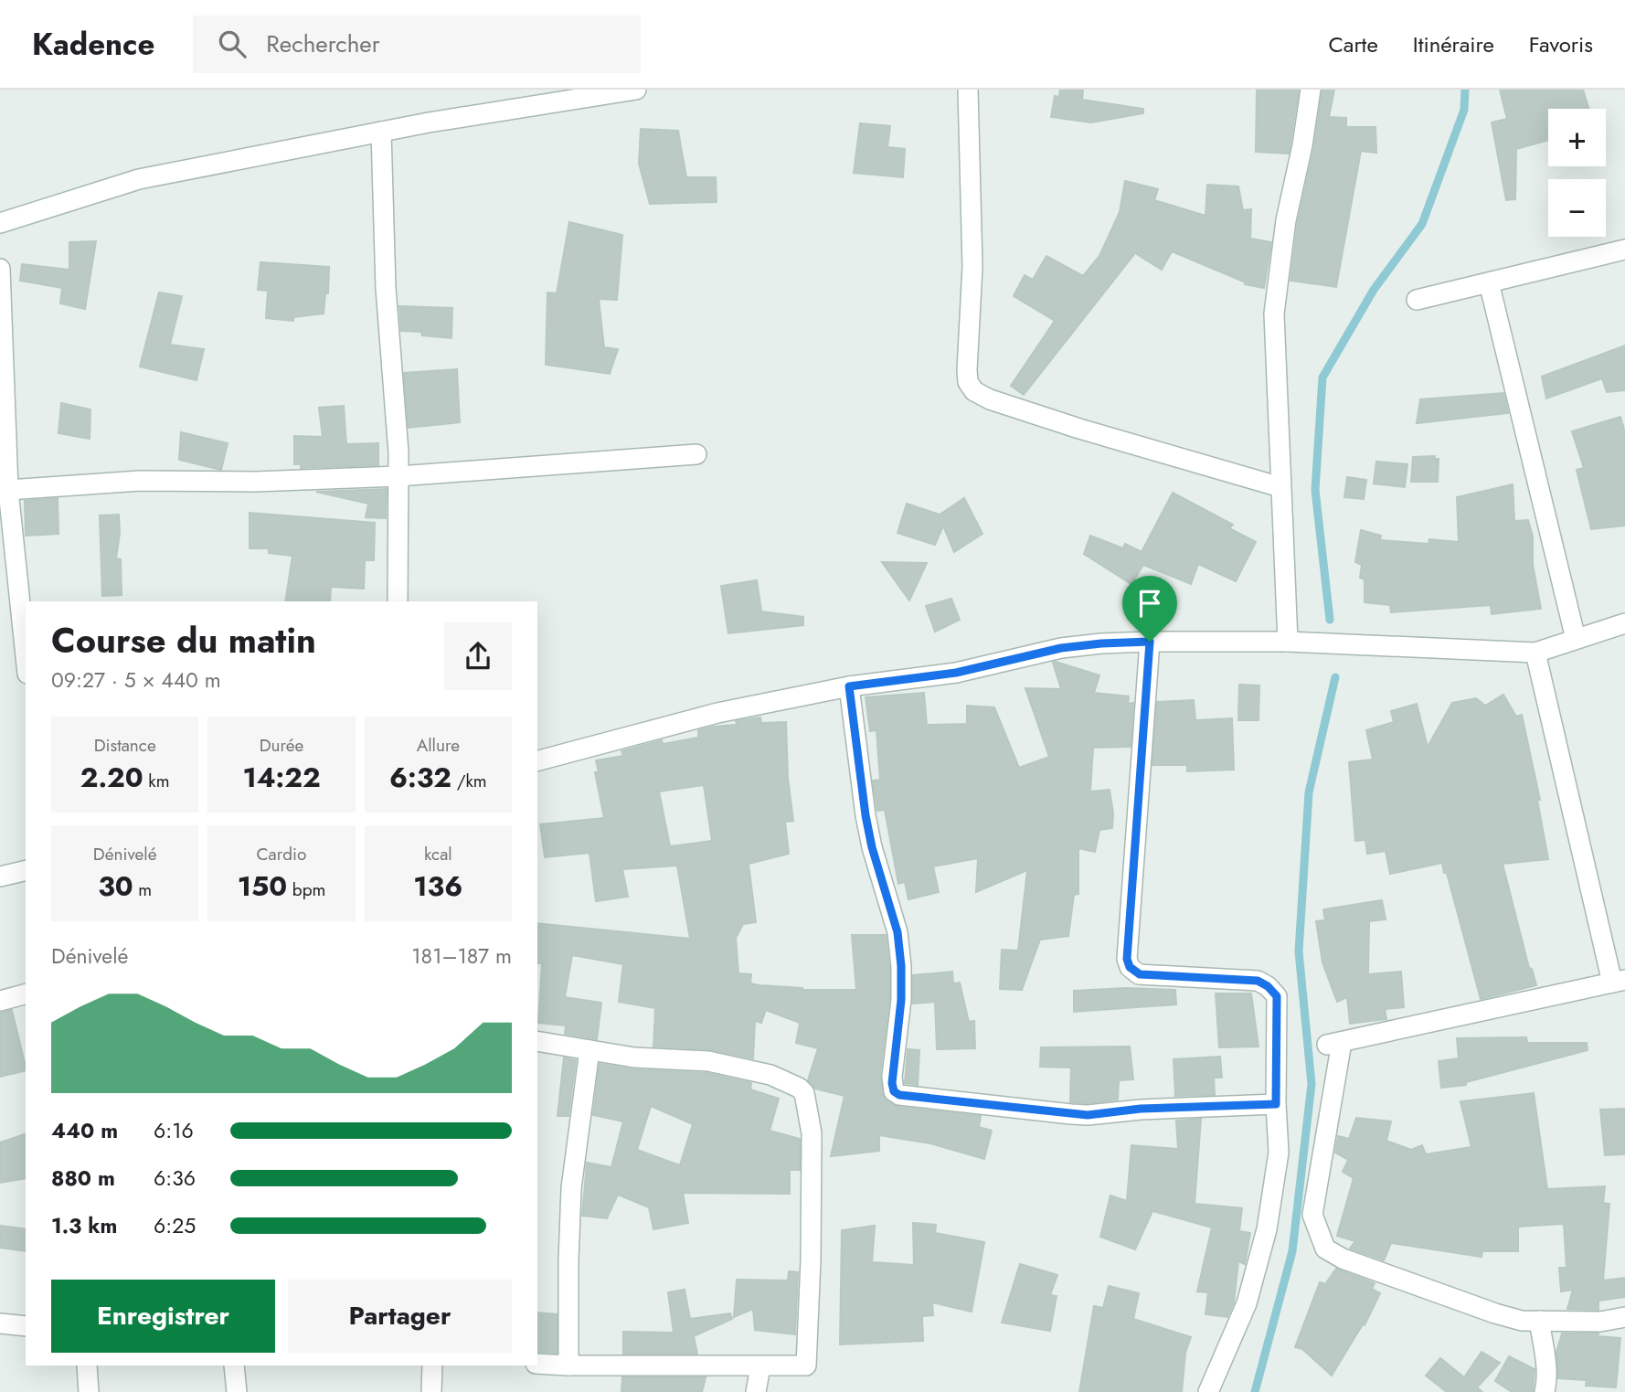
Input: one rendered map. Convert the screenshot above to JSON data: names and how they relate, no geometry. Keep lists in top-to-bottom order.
{
  "page": {
    "header": "Kadence",
    "search": "Rechercher",
    "nav": ["Carte", "Itinéraire", "Favoris"],
    "map_buttons": ["+", "−"],
    "heading": ["Course du matin", "09:27 · 5 × 440 m"],
    "stats": [
      ["Distance", "2.20 km"],
      ["Durée", "14:22"],
      ["Allure", "6:32 /km"],
      ["Dénivelé", "30 m"],
      ["Cardio", "150 bpm"],
      ["kcal", "136"]
    ],
    "chart": ["Dénivelé", "181–187 m"],
    "list": [
      {
        "name": "440 m",
        "note": "6:16"
      },
      {
        "name": "880 m",
        "note": "6:36"
      },
      {
        "name": "1.3 km",
        "note": "6:25"
      }
    ],
    "buttons": ["Enregistrer", "Partager"]
  }
}
